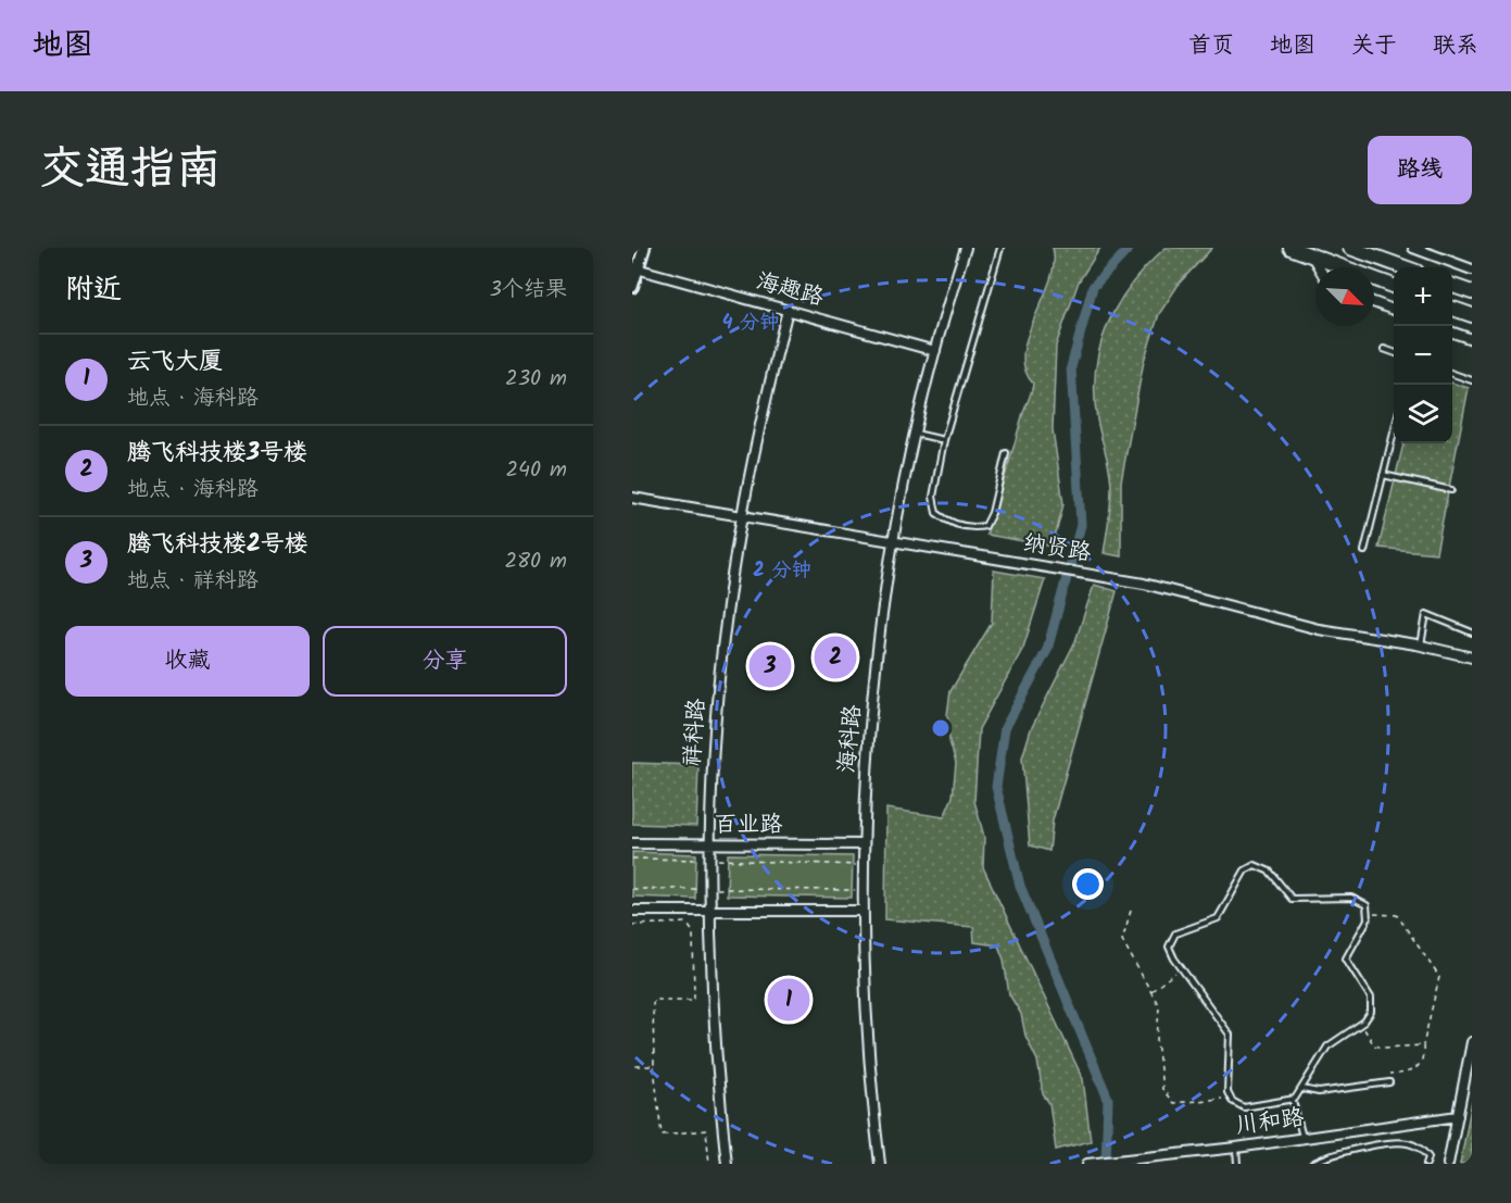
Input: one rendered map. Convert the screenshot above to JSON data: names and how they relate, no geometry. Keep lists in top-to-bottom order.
{
  "streets": {
    "street": [
      "海趣路",
      "纳贤路",
      "祥科路",
      "海科路",
      "百业路",
      "川和路"
    ]
  },
  "crossings": [
    ["海趣路", "祥科路"],
    ["海趣路", "海科路"],
    ["纳贤路", "祥科路"],
    ["纳贤路", "海科路"],
    ["祥科路", "百业路"],
    ["海科路", "百业路"]
  ],
  "north": "bottom right",
  "page": {
    "header": "地图",
    "nav": [
      "首页",
      "地图",
      "关于",
      "联系"
    ],
    "title": "交通指南",
    "buttons": [
      "路线",
      ["收藏", "分享"]
    ],
    "heading": ["附近", "3个结果"],
    "map_buttons": ["+", "−"],
    "list": [
      {
        "mark": "1",
        "name": "云飞大厦",
        "note": "地点 · 海科路",
        "value": "230 m"
      },
      {
        "mark": "2",
        "name": "腾飞科技楼3号楼",
        "note": "地点 · 海科路",
        "value": "240 m"
      },
      {
        "mark": "3",
        "name": "腾飞科技楼2号楼",
        "note": "地点 · 祥科路",
        "value": "280 m"
      }
    ],
    "pins": ["2", "3", "1"]
  },
  "rings": ["4 分钟", "2 分钟"]
}
